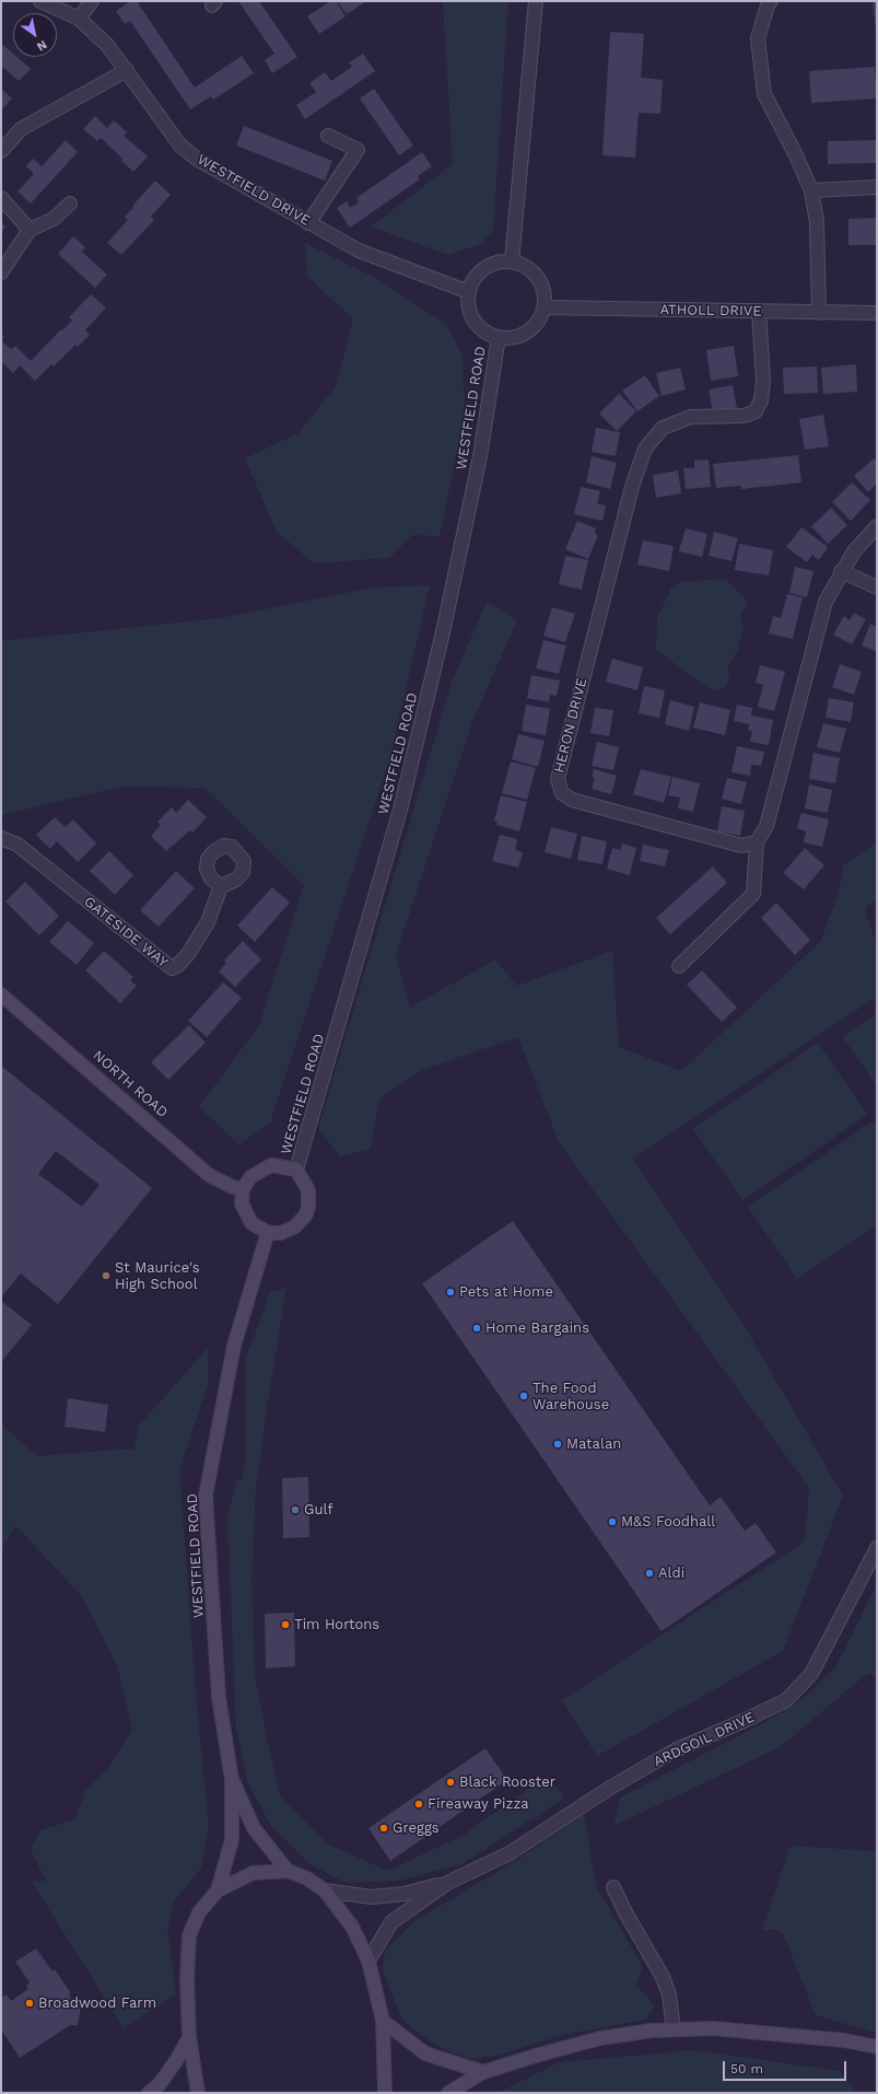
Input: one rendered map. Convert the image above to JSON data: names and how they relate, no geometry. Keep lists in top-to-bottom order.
{
  "streets": {
    "main road": ["WESTFIELD ROAD", "NORTH ROAD"],
    "street": [
      "WESTFIELD DRIVE",
      "ATHOLL DRIVE",
      "HERON DRIVE",
      "GATESIDE WAY",
      "ARDGOIL DRIVE"
    ]
  },
  "crossings": [
    ["WESTFIELD DRIVE", "ATHOLL DRIVE"],
    ["WESTFIELD DRIVE", "WESTFIELD ROAD"],
    ["ATHOLL DRIVE", "WESTFIELD ROAD"],
    ["ATHOLL DRIVE", "HERON DRIVE"],
    ["WESTFIELD ROAD", "NORTH ROAD"]
  ],
  "places": [
    "St Maurice's High School",
    "Pets at Home",
    "Home Bargains",
    "The Food Warehouse",
    "Matalan",
    "Gulf",
    "M&S Foodhall",
    "Aldi",
    "Tim Hortons",
    "Black Rooster",
    "Fireaway Pizza",
    "Greggs",
    "Broadwood Farm"
  ],
  "scale_bar": "50 m",
  "north": "bottom right"
}
